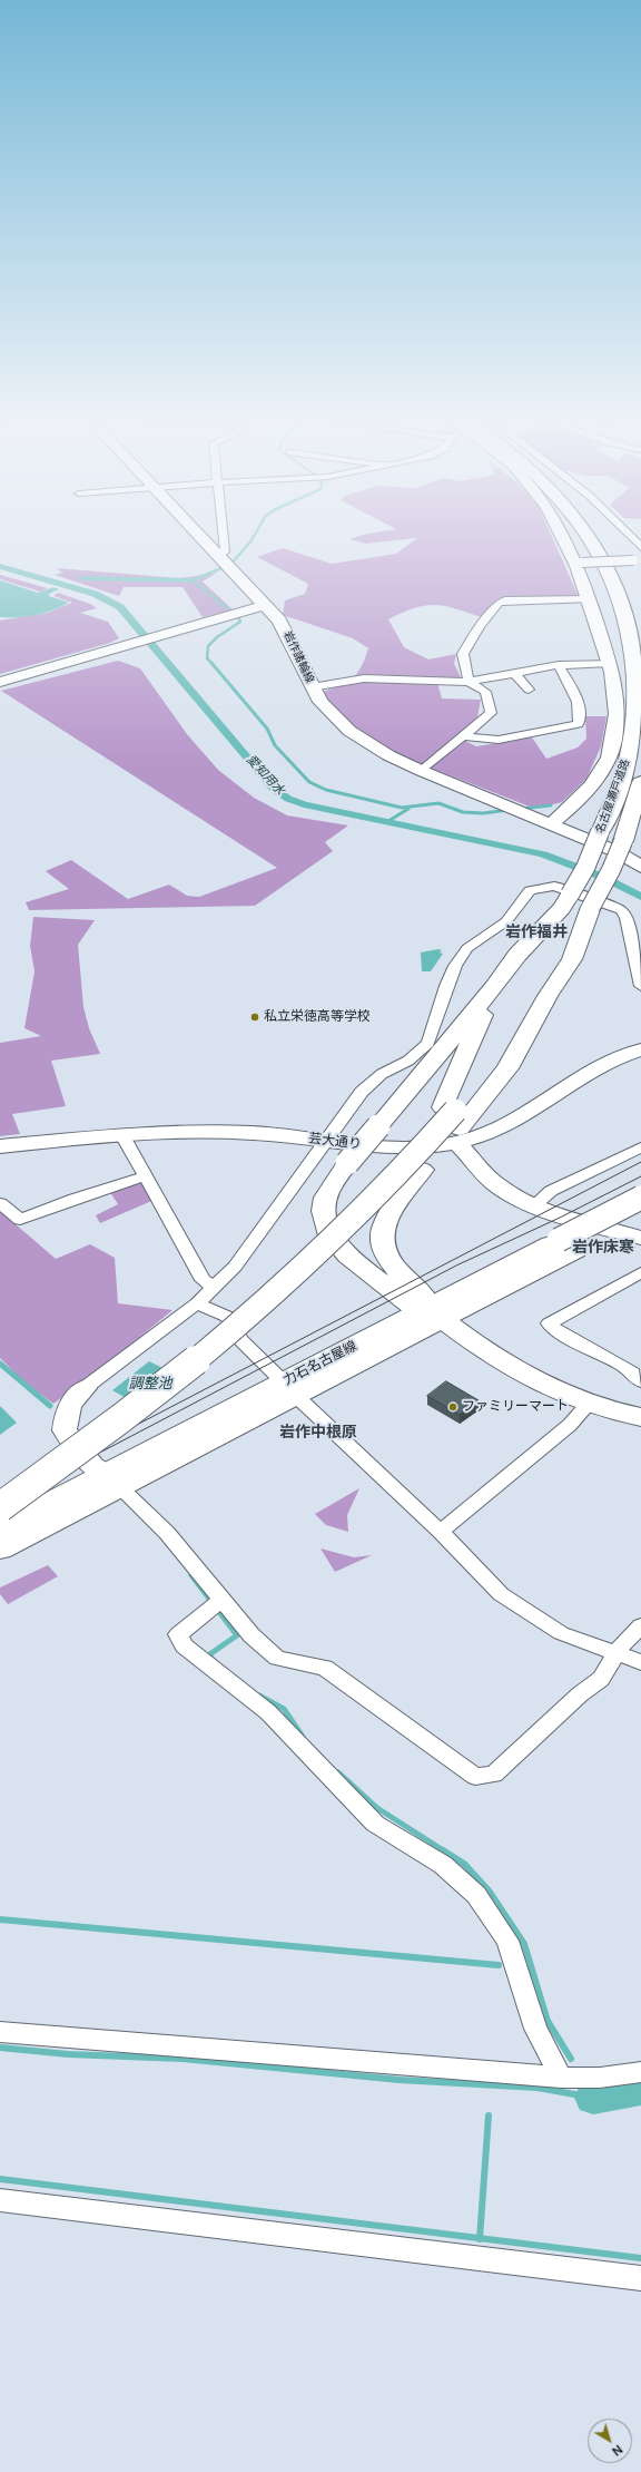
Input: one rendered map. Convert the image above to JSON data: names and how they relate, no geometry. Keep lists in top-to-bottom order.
{
  "streets": {
    "main road": [
      "岩作諸輪線",
      "名古屋瀬戸道路",
      "芸大通り",
      "力石名古屋線"
    ]
  },
  "crossings": [
    ["名古屋瀬戸道路", "芸大通り"]
  ],
  "districts": ["岩作福井", "岩作床寒", "岩作中根原"],
  "water": ["愛知用水", "調整池"],
  "places": ["私立栄徳高等学校", "ファミリーマート"],
  "north": "bottom right"
}
